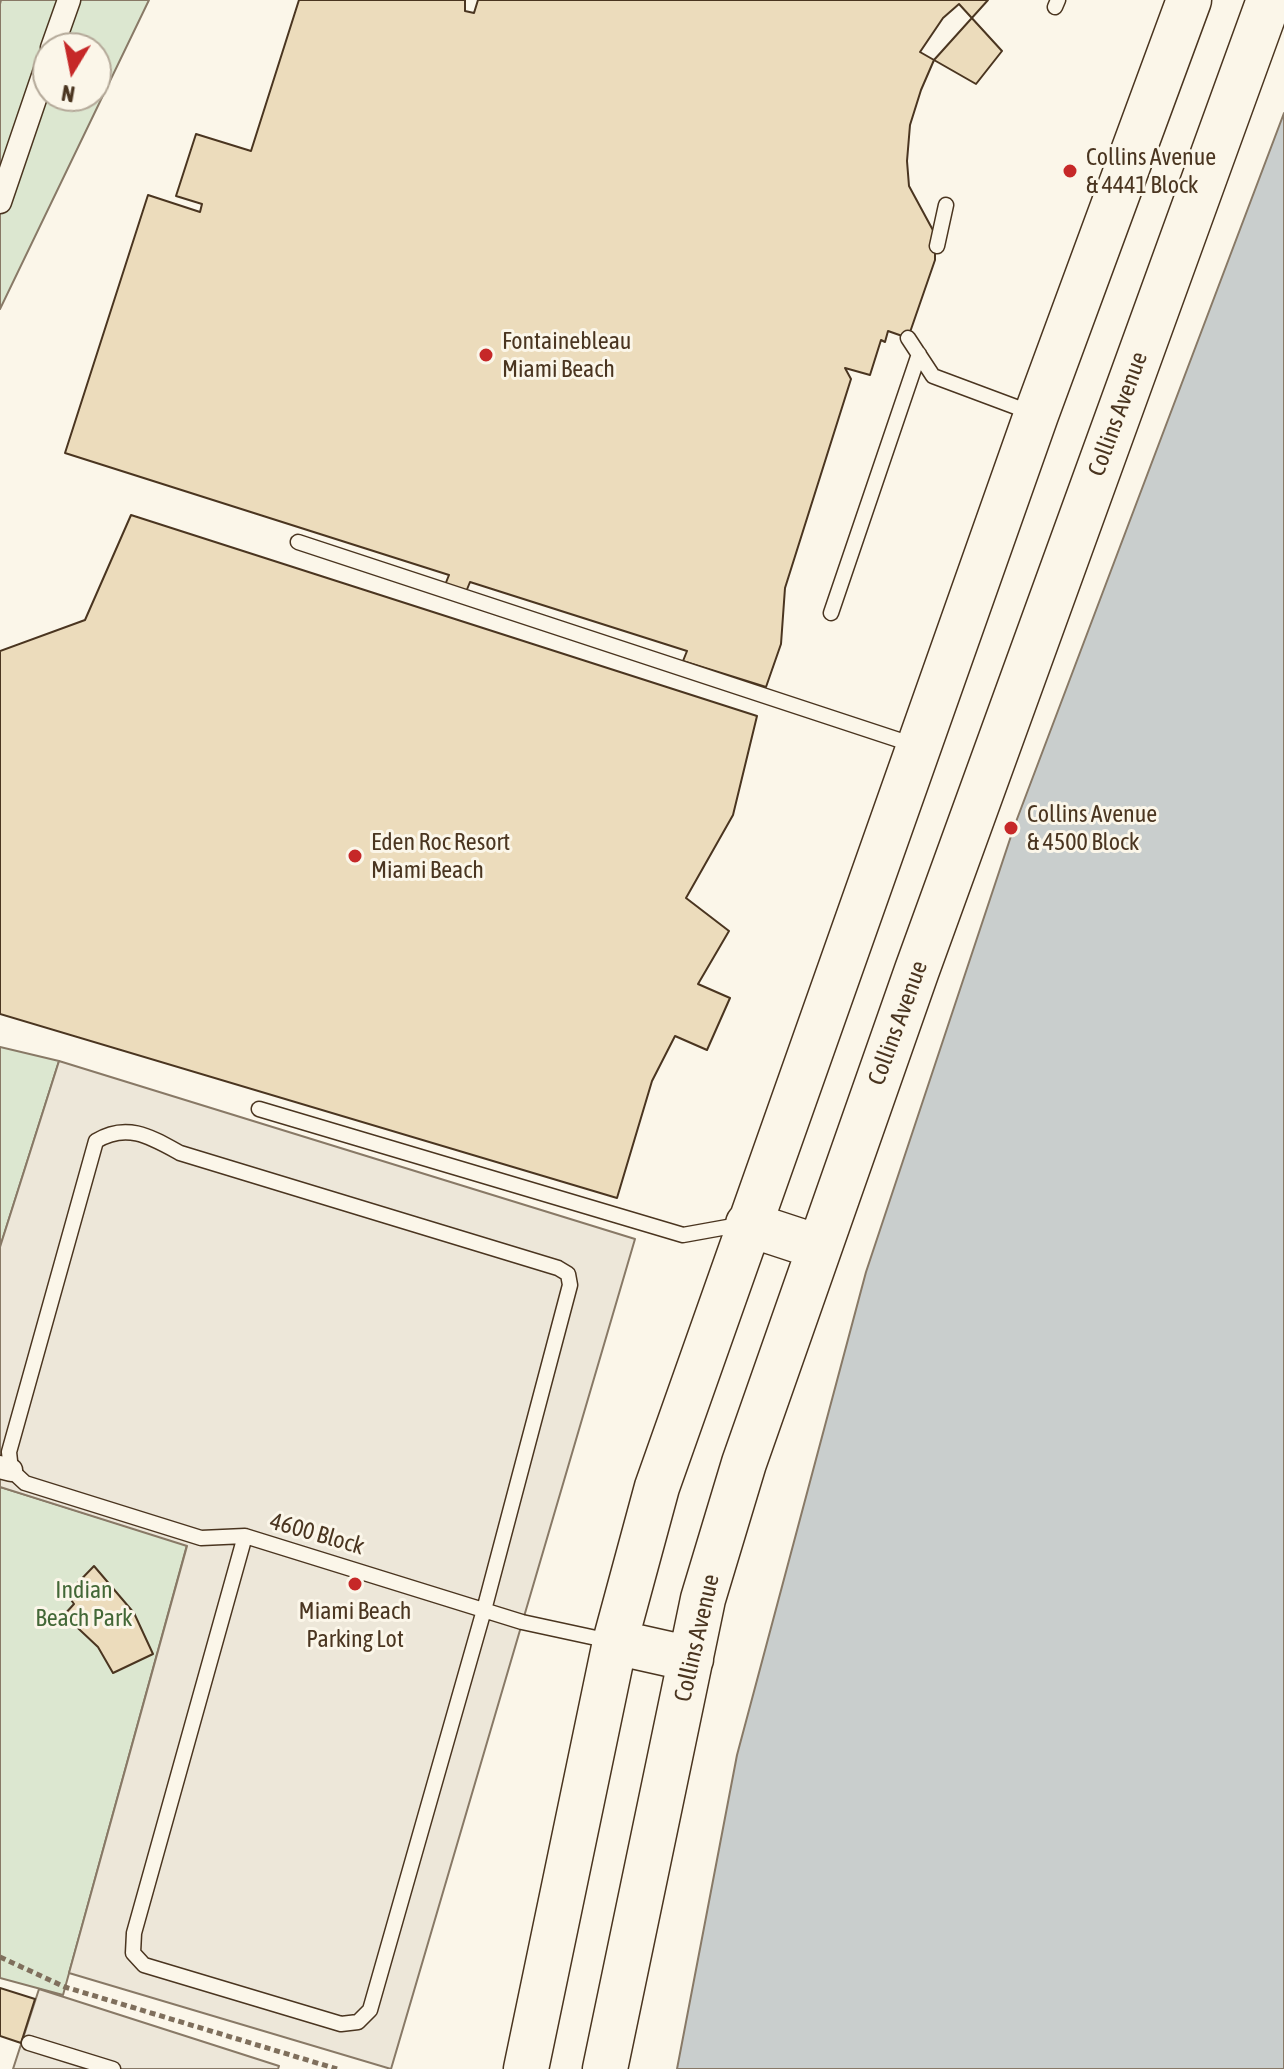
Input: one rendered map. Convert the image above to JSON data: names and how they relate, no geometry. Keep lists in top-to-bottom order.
{
  "streets": {
    "main road": ["Collins Avenue"],
    "lane": ["4600 Block"]
  },
  "parks": ["Indian Beach Park"],
  "places": [
    "Collins Avenue & 4441 Block",
    "Fontainebleau Miami Beach",
    "Collins Avenue & 4500 Block",
    "Eden Roc Resort Miami Beach",
    "Miami Beach Parking Lot"
  ],
  "north": "bottom"
}
